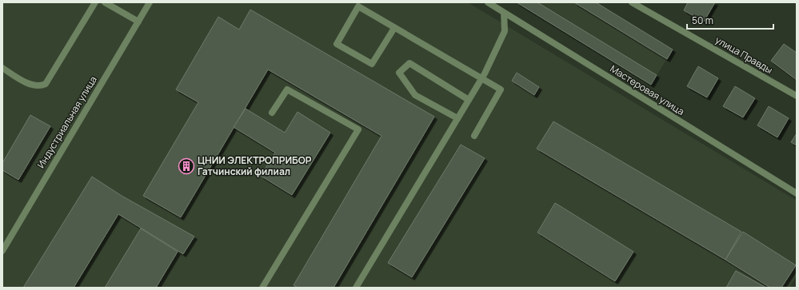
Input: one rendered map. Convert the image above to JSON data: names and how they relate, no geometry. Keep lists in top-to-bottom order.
{
  "streets": {
    "street": ["улица Правды", "Мастеровая улица", "Индустриальная улица"]
  },
  "places": {
    "building": ["ЦНИИ ЭЛЕКТРОПРИБОР Гатчинский филиал"]
  },
  "scale_bar": "50 m"
}
